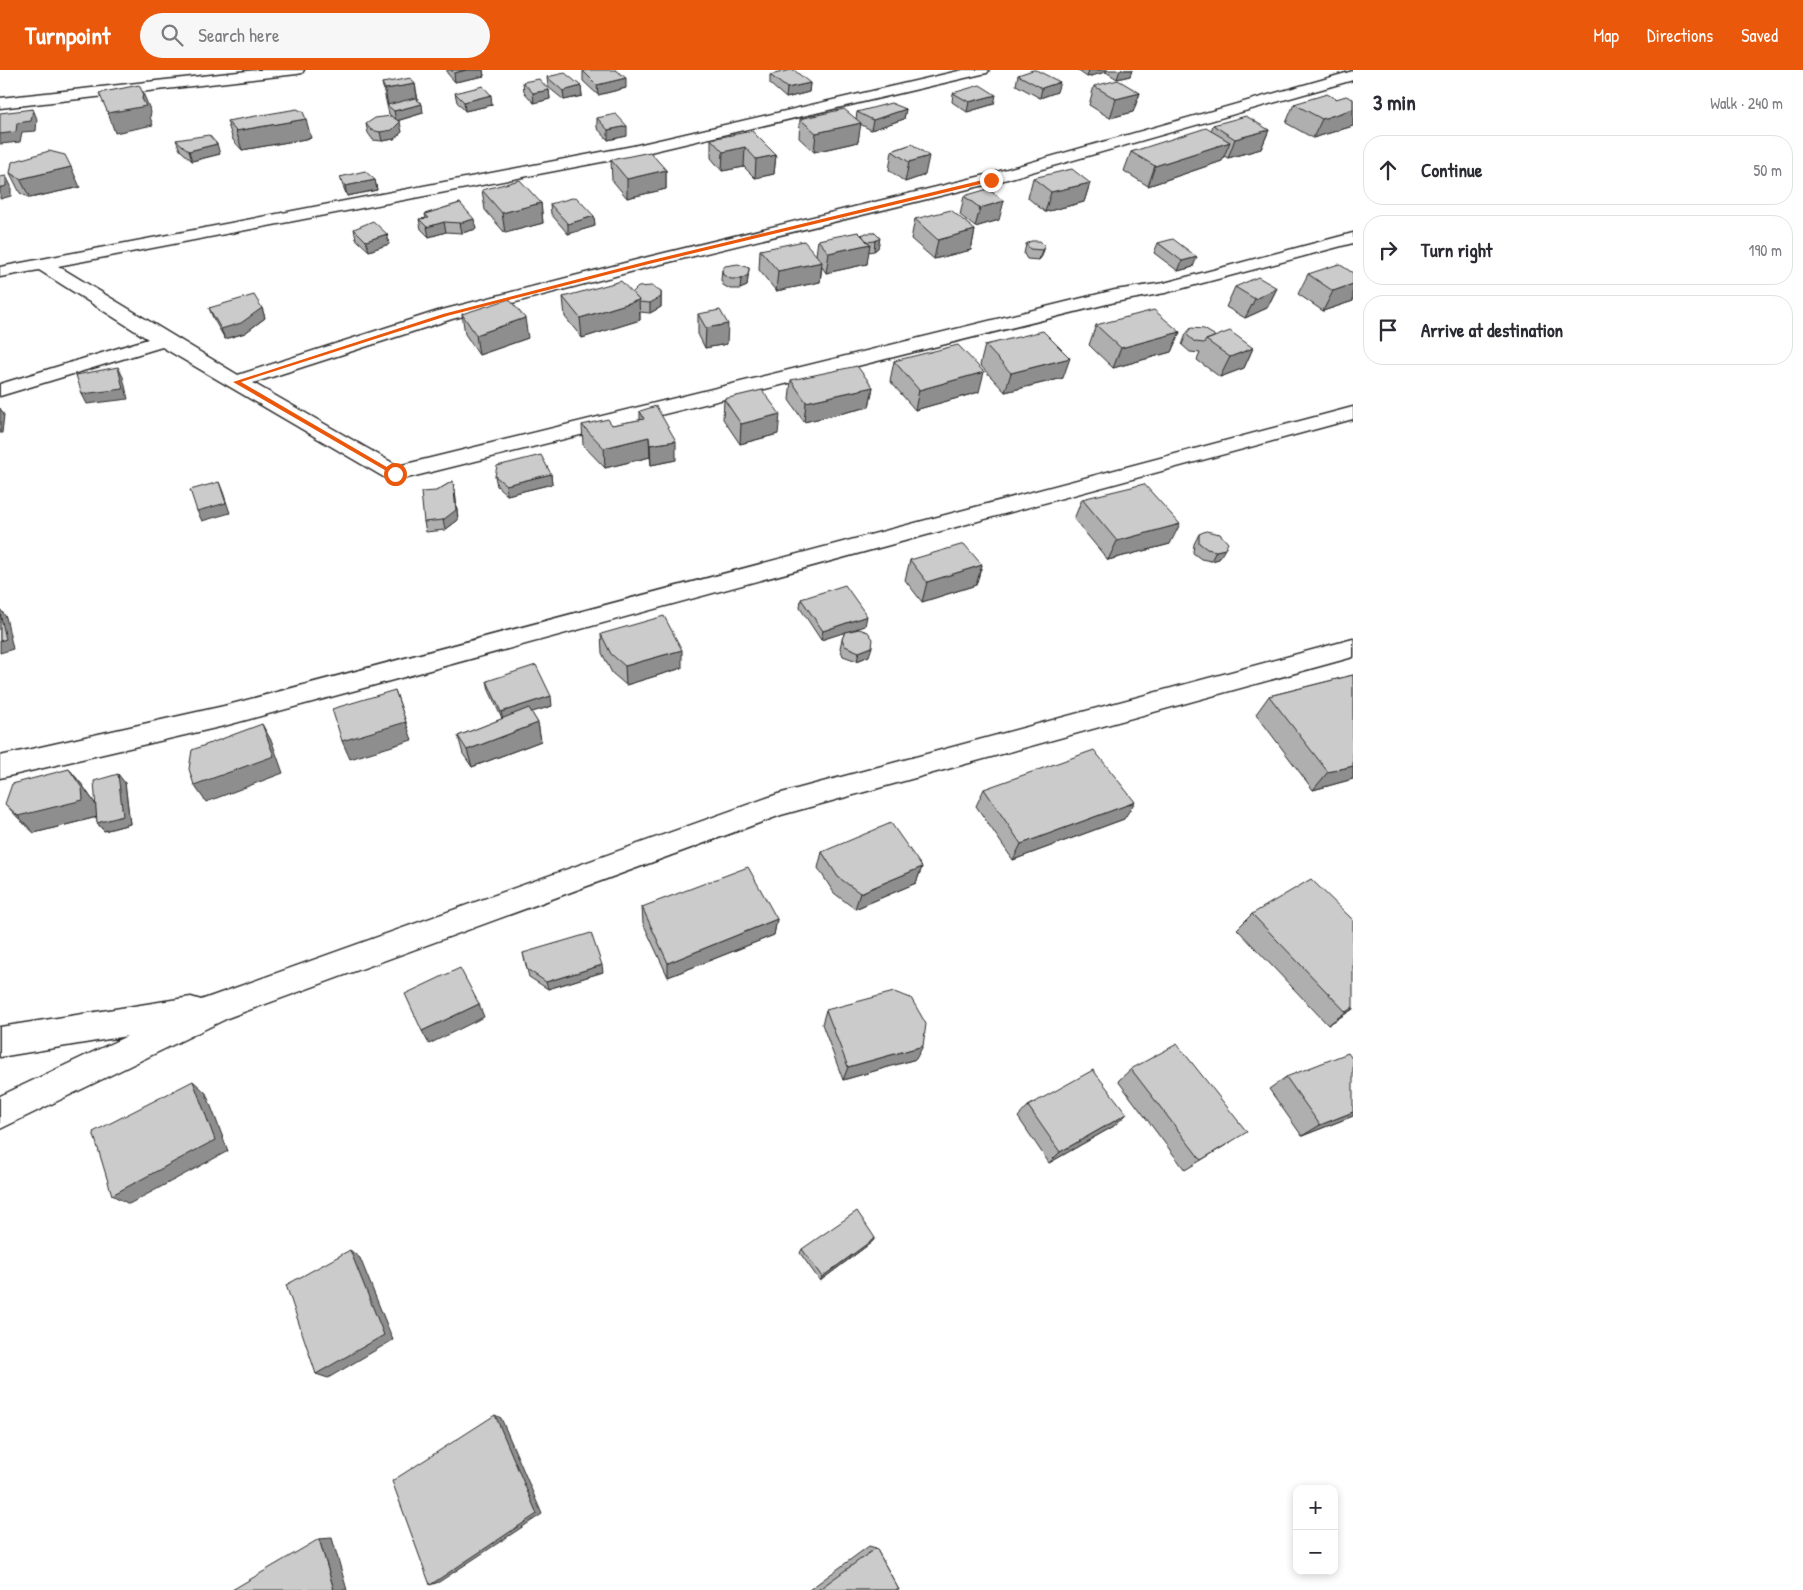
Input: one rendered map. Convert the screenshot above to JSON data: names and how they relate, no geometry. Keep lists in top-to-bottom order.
{
  "page": {
    "header": "Turnpoint",
    "search": "Search here",
    "nav": ["Map", "Directions", "Saved"],
    "heading": ["3 min", "Walk · 240 m"],
    "list": [
      ["Continue", "50 m"],
      ["Turn right", "190 m"],
      "Arrive at destination"
    ],
    "map_buttons": ["+", "−"]
  }
}
